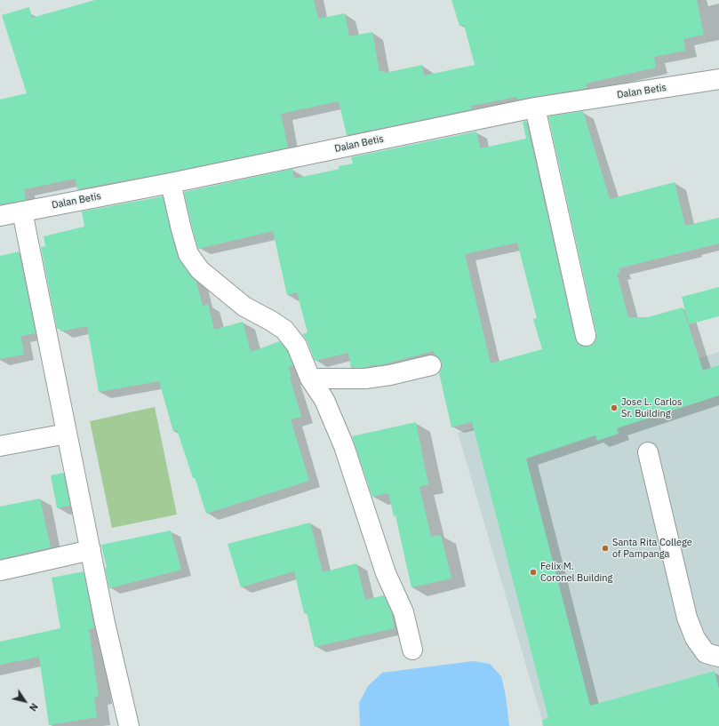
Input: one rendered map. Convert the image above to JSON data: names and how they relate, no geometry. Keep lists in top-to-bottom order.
{
  "streets": {
    "street": ["Dalan Betis"]
  },
  "places": ["Jose L. Carlos Sr. Building", "Santa Rita College of Pampanga", "Felix M. Coronel Building"],
  "north": "bottom right"
}
